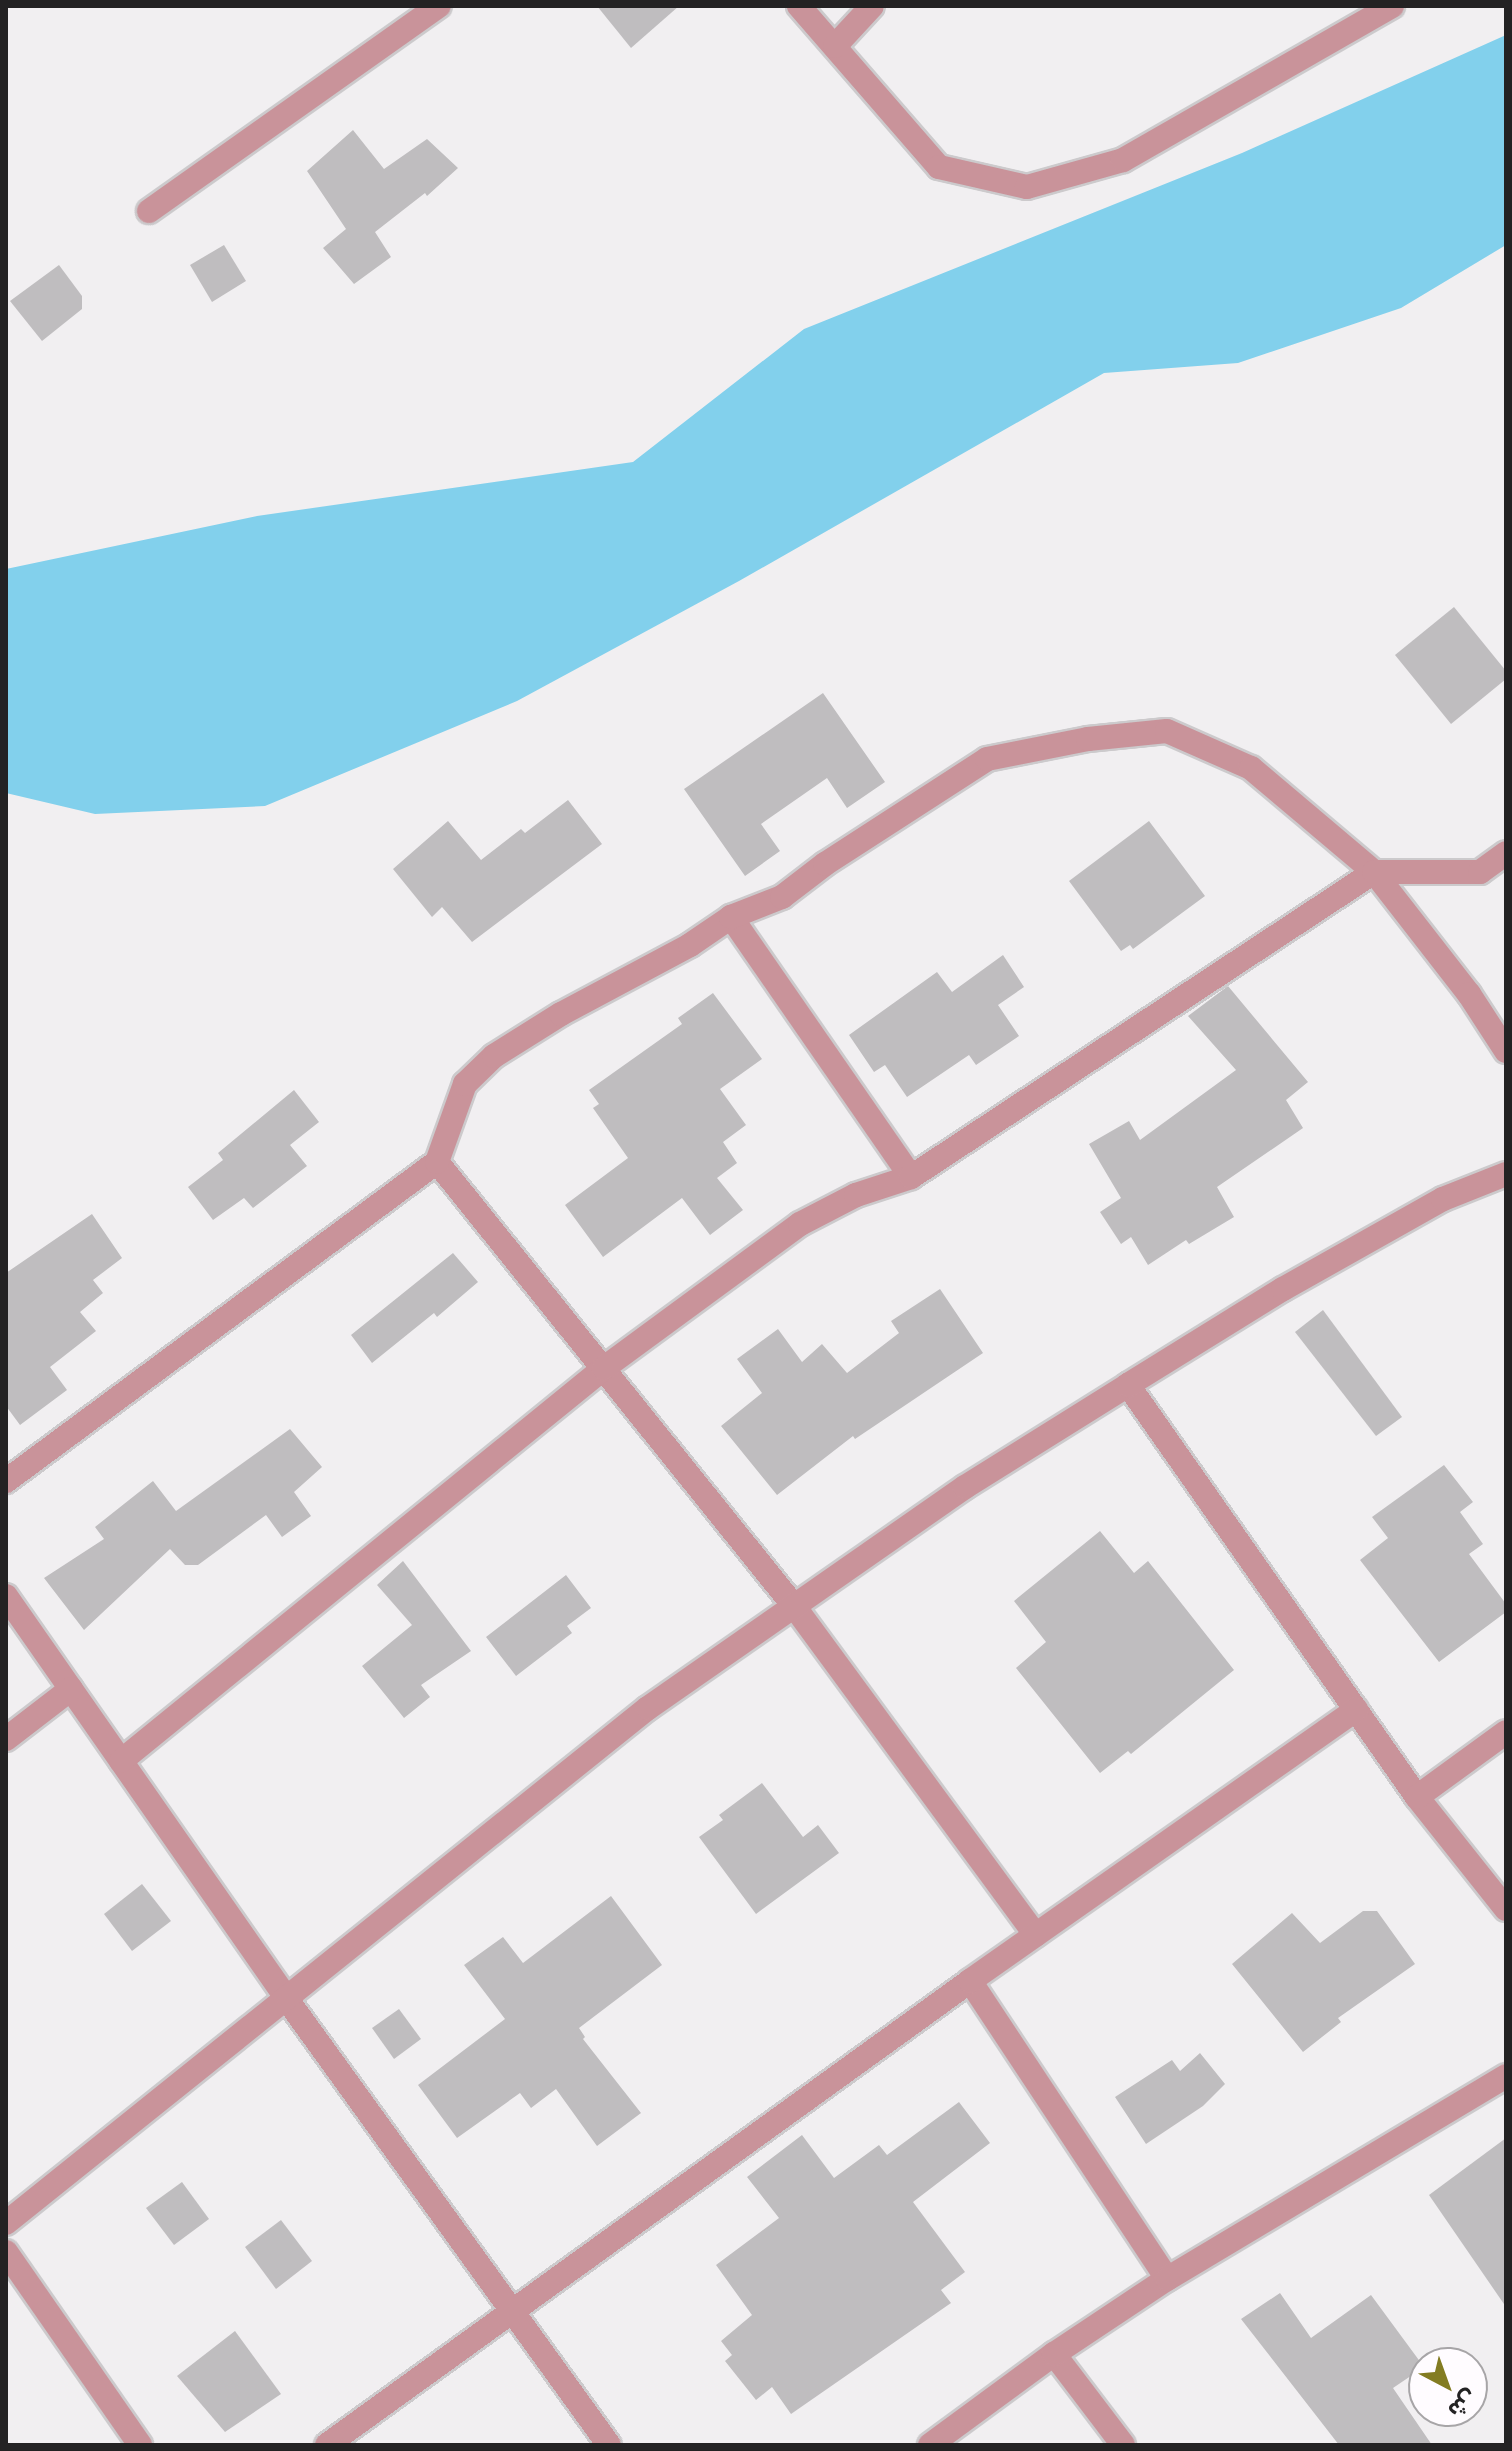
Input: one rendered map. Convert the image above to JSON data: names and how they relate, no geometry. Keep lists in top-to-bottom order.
{
  "north": "bottom right"
}
